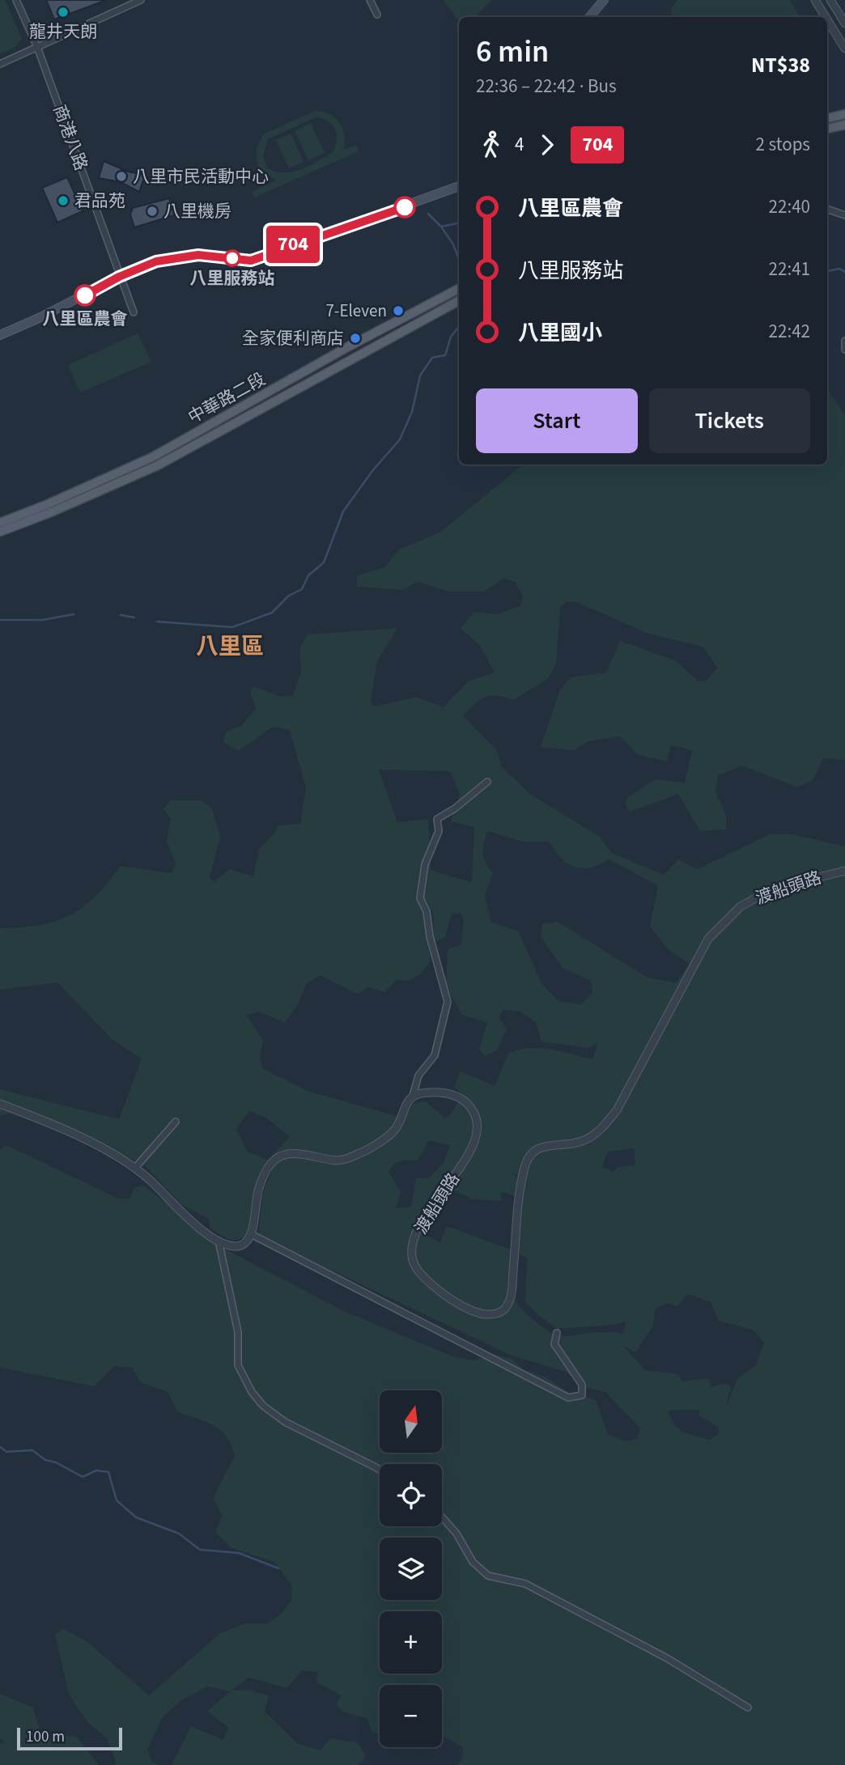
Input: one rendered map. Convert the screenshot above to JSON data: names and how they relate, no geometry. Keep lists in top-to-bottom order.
{
  "streets": {
    "main road": ["中華路二段"],
    "street": ["商港八路", "渡船頭路"]
  },
  "districts": ["八里區"],
  "places": [
    "龍井天朗",
    "八里市民活動中心",
    "君品苑",
    "八里機房",
    "八里服務站",
    "八里區農會",
    "7-Eleven",
    "全家便利商店"
  ],
  "lines": ["bus line 704"],
  "scale_bar": "100 m",
  "north": "top",
  "page": {
    "on_map": "704",
    "heading": ["6 min", "22:36 – 22:42 · Bus", "NT$38"],
    "legs": ["4", "704", "2 stops"],
    "list": [
      {
        "name": "八里區農會",
        "value": "22:40"
      },
      {
        "name": "八里服務站",
        "value": "22:41"
      },
      {
        "name": "八里國小",
        "value": "22:42"
      }
    ],
    "buttons": ["Start", "Tickets"],
    "map_buttons": ["+", "−"],
    "scale": "100 m"
  }
}
